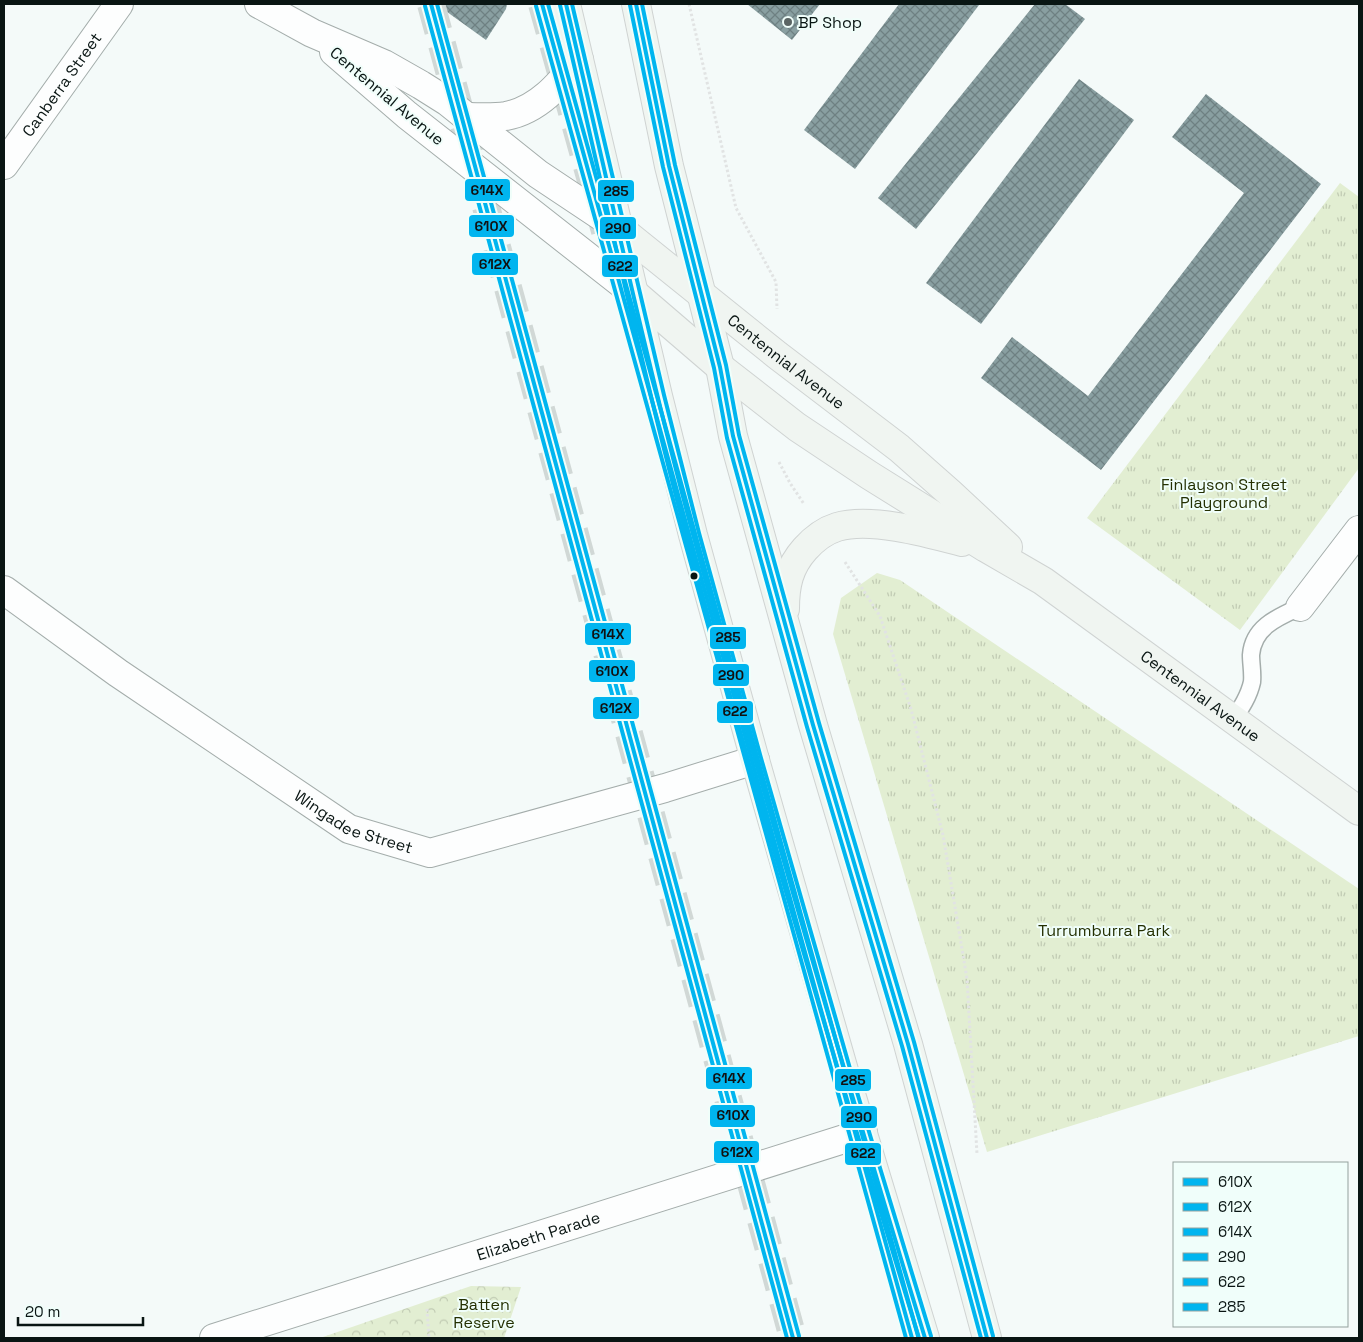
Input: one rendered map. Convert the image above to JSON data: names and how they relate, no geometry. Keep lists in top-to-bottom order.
{
  "streets": {
    "main road": ["Centennial Avenue"],
    "street": ["Canberra Street", "Wingadee Street", "Elizabeth Parade"]
  },
  "parks": ["Finlayson Street Playground", "Turrumburra Park", "Batten Reserve"],
  "places": ["BP Shop"],
  "lines": [
    "transit line 610X",
    "transit line 614X",
    "transit line 290",
    "transit line 285",
    "transit line 622",
    "transit line 612X"
  ],
  "legend": [
    "610X",
    "612X",
    "614X",
    "290",
    "622",
    "285"
  ],
  "scale_bar": "20 m"
}
